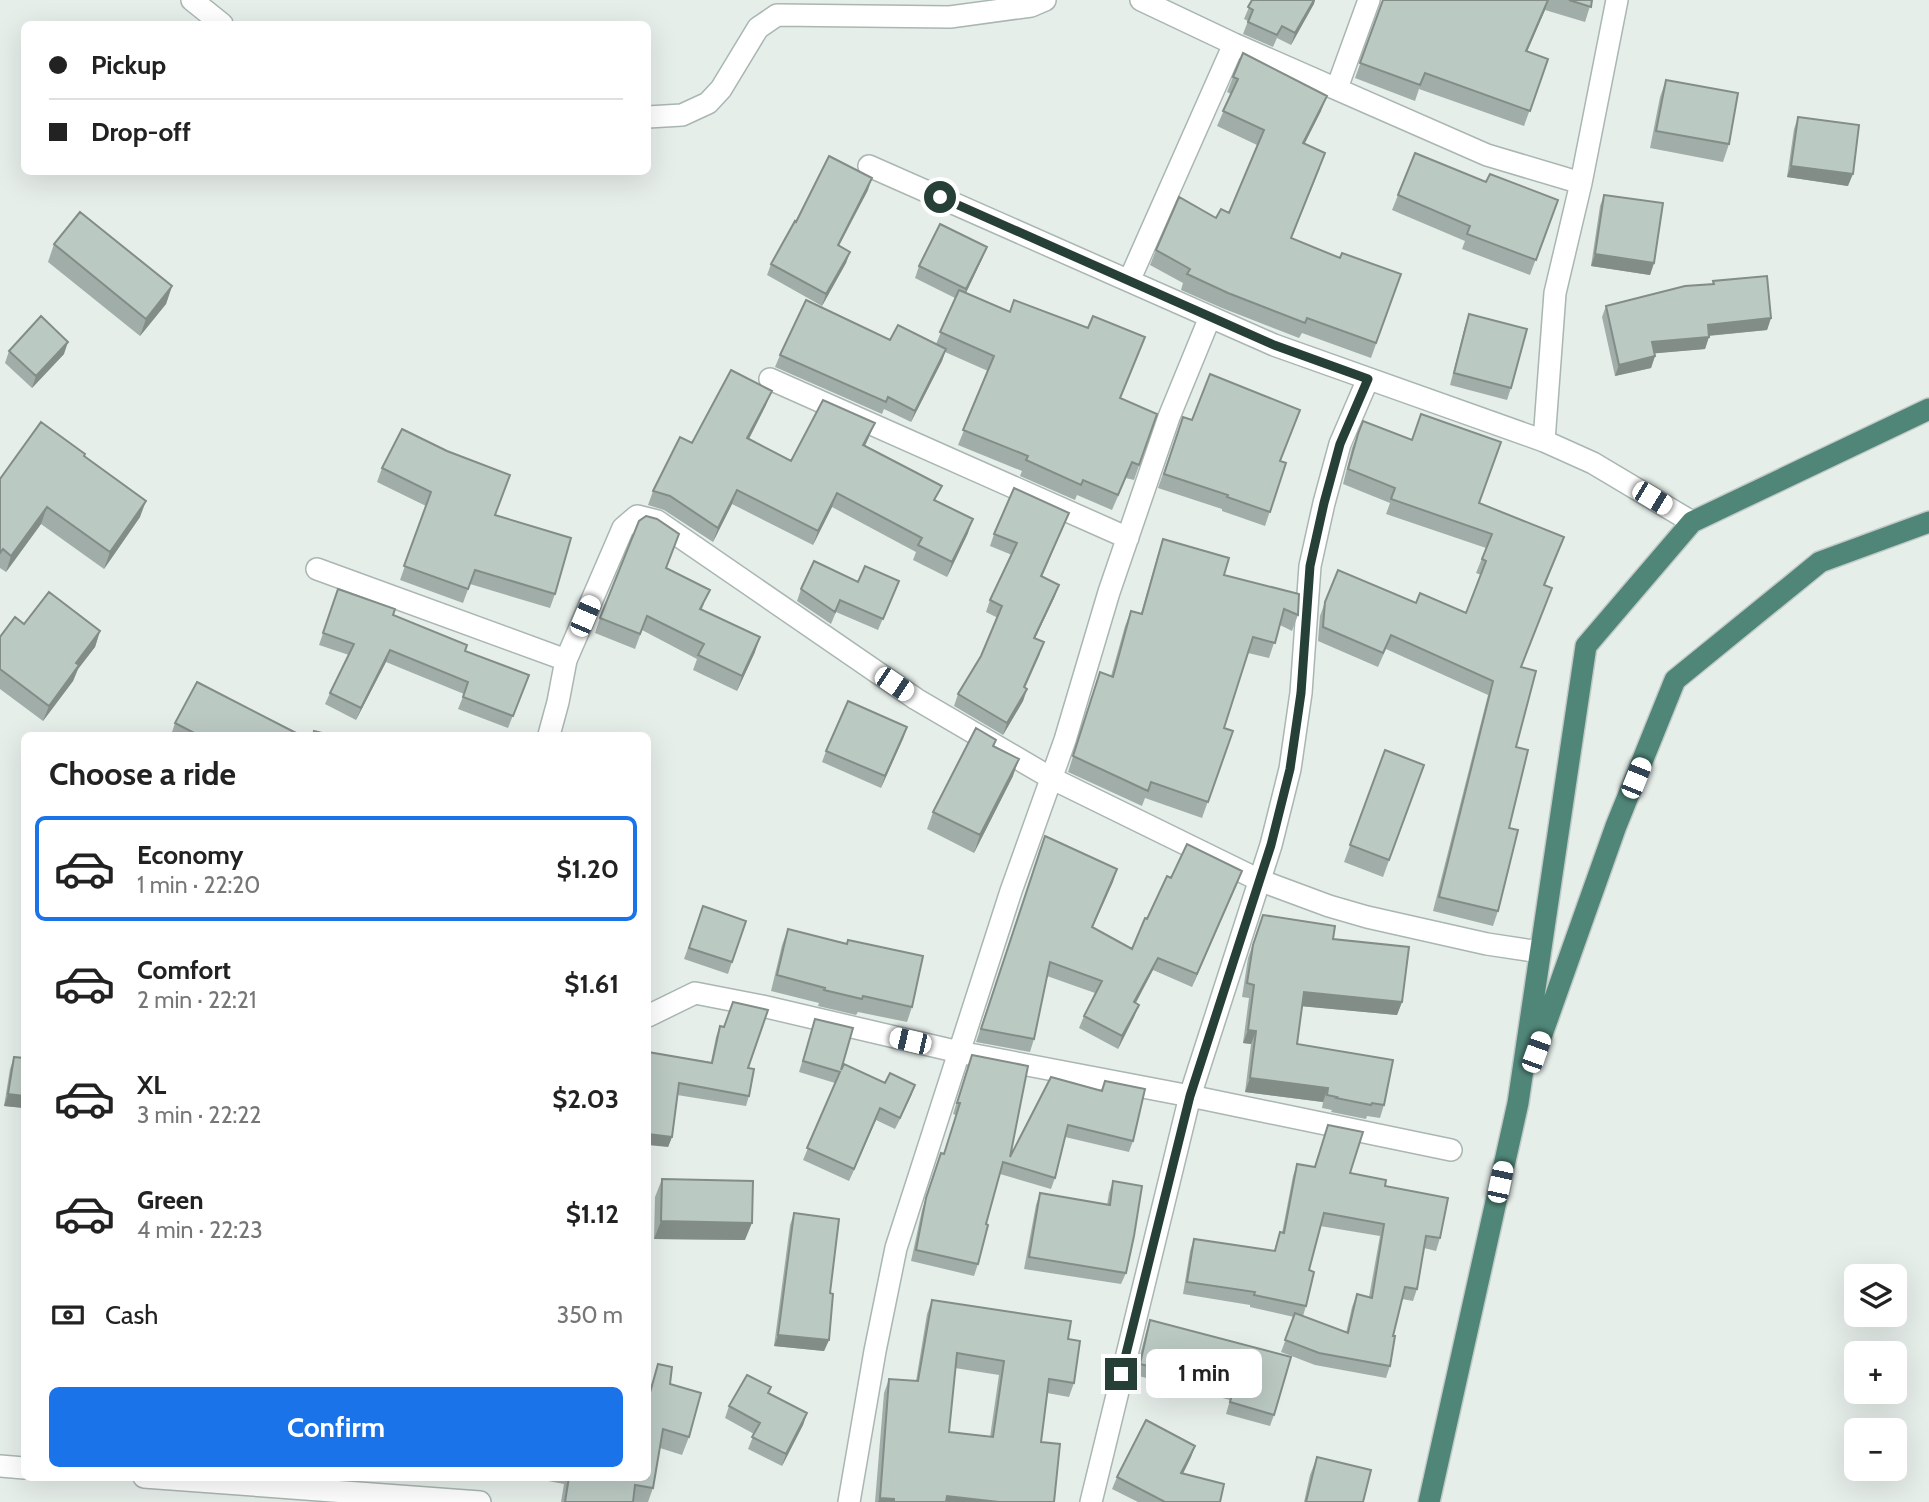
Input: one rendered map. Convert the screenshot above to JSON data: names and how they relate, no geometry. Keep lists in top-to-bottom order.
{
  "page": {
    "banner": ["Pickup", "Drop-off"],
    "heading": "Choose a ride",
    "list": [
      {
        "name": "Economy",
        "note": "1 min · 22:20",
        "value": "$1.20"
      },
      {
        "name": "Comfort",
        "note": "2 min · 22:21",
        "value": "$1.61"
      },
      {
        "name": "XL",
        "note": "3 min · 22:22",
        "value": "$2.03"
      },
      {
        "name": "Green",
        "note": "4 min · 22:23",
        "value": "$1.12"
      }
    ],
    "map_buttons": ["+", "−"],
    "pay": ["Cash", "350 m"],
    "bubble": "1 min",
    "buttons": "Confirm"
  }
}
